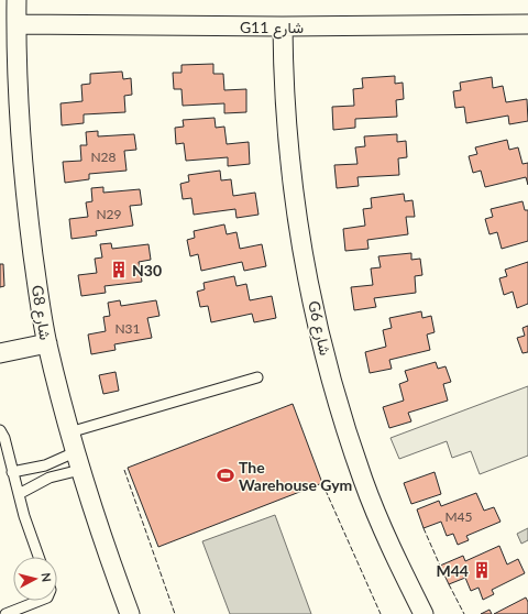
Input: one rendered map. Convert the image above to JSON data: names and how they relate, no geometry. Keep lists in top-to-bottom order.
{
  "streets": {
    "street": ["G11 شارع", "G8 شارع", "G6 شارع"]
  },
  "crossings": [
    ["G11 شارع", "G8 شارع"],
    ["G11 شارع", "G6 شارع"]
  ],
  "places": {
    "building": ["N30", "M44"],
    "sports": ["The Warehouse Gym"]
  },
  "house_numbers": [
    "N28",
    "N29",
    "N31",
    "M45"
  ],
  "north": "right"
}
